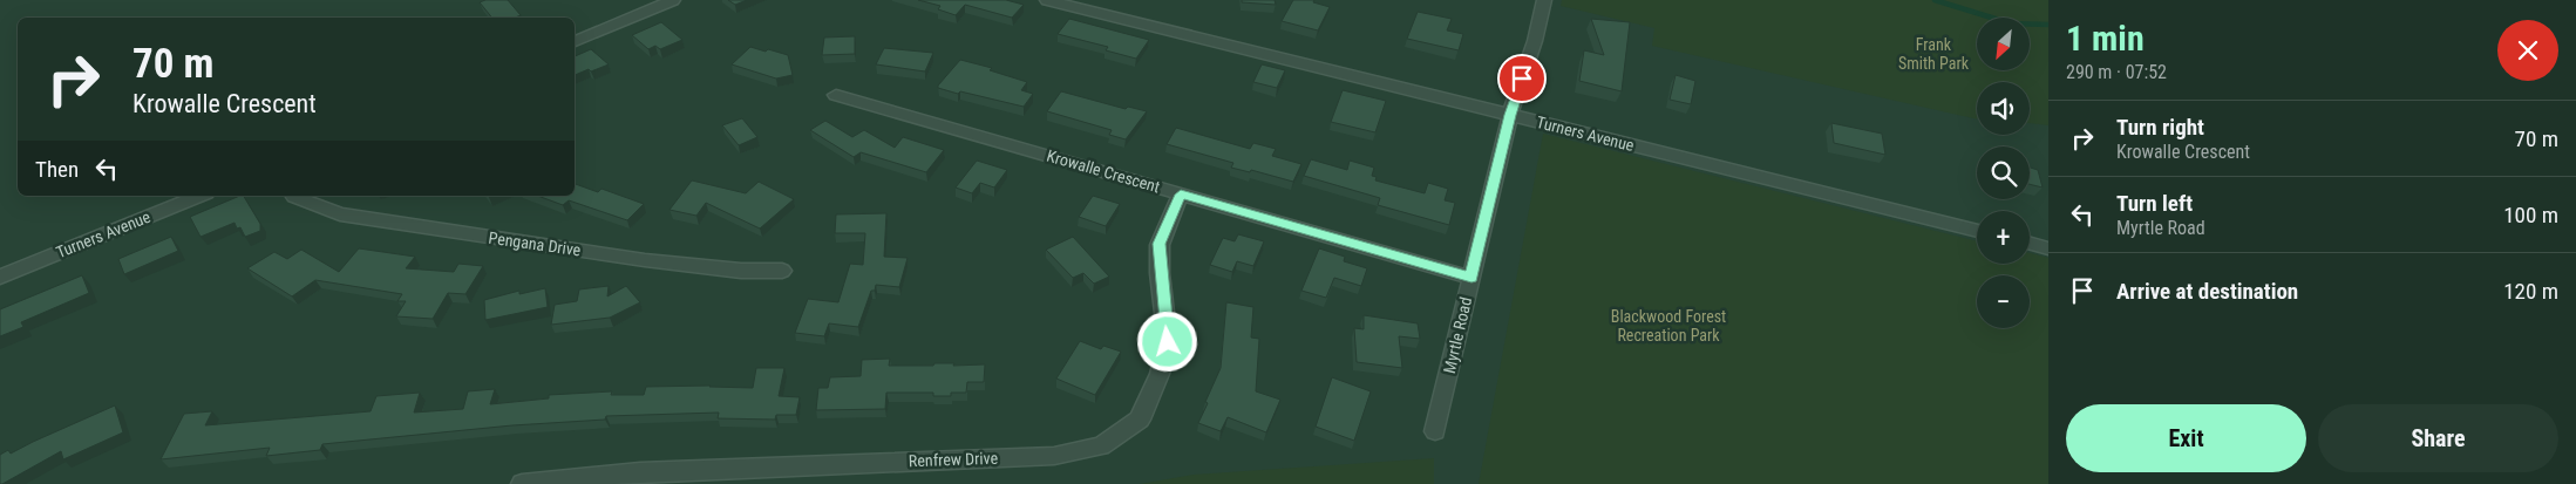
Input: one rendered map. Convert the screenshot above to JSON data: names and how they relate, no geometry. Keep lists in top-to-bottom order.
{
  "streets": {
    "street": [
      "Turners Avenue",
      "Krowalle Crescent",
      "Pengana Drive",
      "Myrtle Road",
      "Renfrew Drive"
    ]
  },
  "crossings": [
    ["Turners Avenue", "Myrtle Road"],
    ["Krowalle Crescent", "Myrtle Road"],
    ["Krowalle Crescent", "Renfrew Drive"]
  ],
  "parks": ["Frank Smith Park", "Blackwood Forest Recreation Park"],
  "north": "bottom left",
  "page": {
    "heading": ["1 min", "290 m · 07:52"],
    "map_buttons": ["+", "−"],
    "turn": ["70 m", "Krowalle Crescent"],
    "list": [
      {
        "name": "Turn right",
        "note": "Krowalle Crescent",
        "value": "70 m"
      },
      {
        "name": "Turn left",
        "note": "Myrtle Road",
        "value": "100 m"
      },
      {
        "name": "Arrive at destination",
        "value": "120 m"
      }
    ],
    "then": "Then",
    "buttons": ["Exit", "Share"]
  }
}
